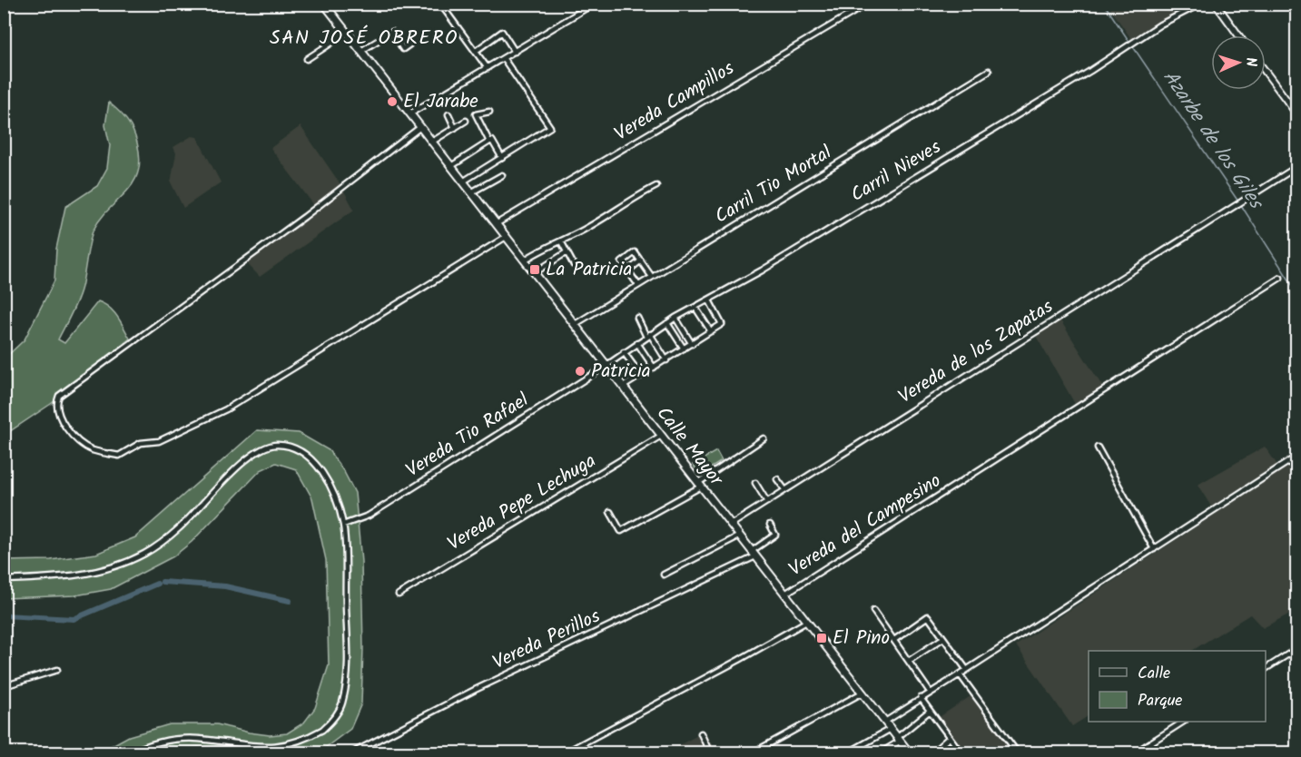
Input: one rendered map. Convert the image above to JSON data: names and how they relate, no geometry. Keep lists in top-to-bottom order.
{
  "streets": {
    "main road": ["Calle Mayor"],
    "street": [
      "Vereda Campillos",
      "Carril Nieves",
      "Carril Tio Mortal",
      "Vereda de los Zapatas",
      "Vereda Tio Rafael",
      "Vereda Pepe Lechuga",
      "Vereda del Campesino",
      "Vereda Perillos"
    ]
  },
  "crossings": [
    ["Vereda Campillos", "Calle Mayor"],
    ["Carril Nieves", "Vereda Tio Rafael"],
    ["Carril Nieves", "Calle Mayor"],
    ["Carril Tio Mortal", "Calle Mayor"],
    ["Vereda de los Zapatas", "Calle Mayor"],
    ["Vereda Tio Rafael", "Calle Mayor"],
    ["Calle Mayor", "Vereda Pepe Lechuga"],
    ["Calle Mayor", "Vereda del Campesino"],
    ["Calle Mayor", "Vereda Perillos"]
  ],
  "districts": ["SAN JOSÉ OBRERO"],
  "water": ["Azarbe de los Giles"],
  "places": {
    "other": ["El Jarabe", "Patricia"],
    "transit": ["La Patricia", "El Pino"]
  },
  "legend": ["Calle", "Parque"],
  "north": "right"
}
